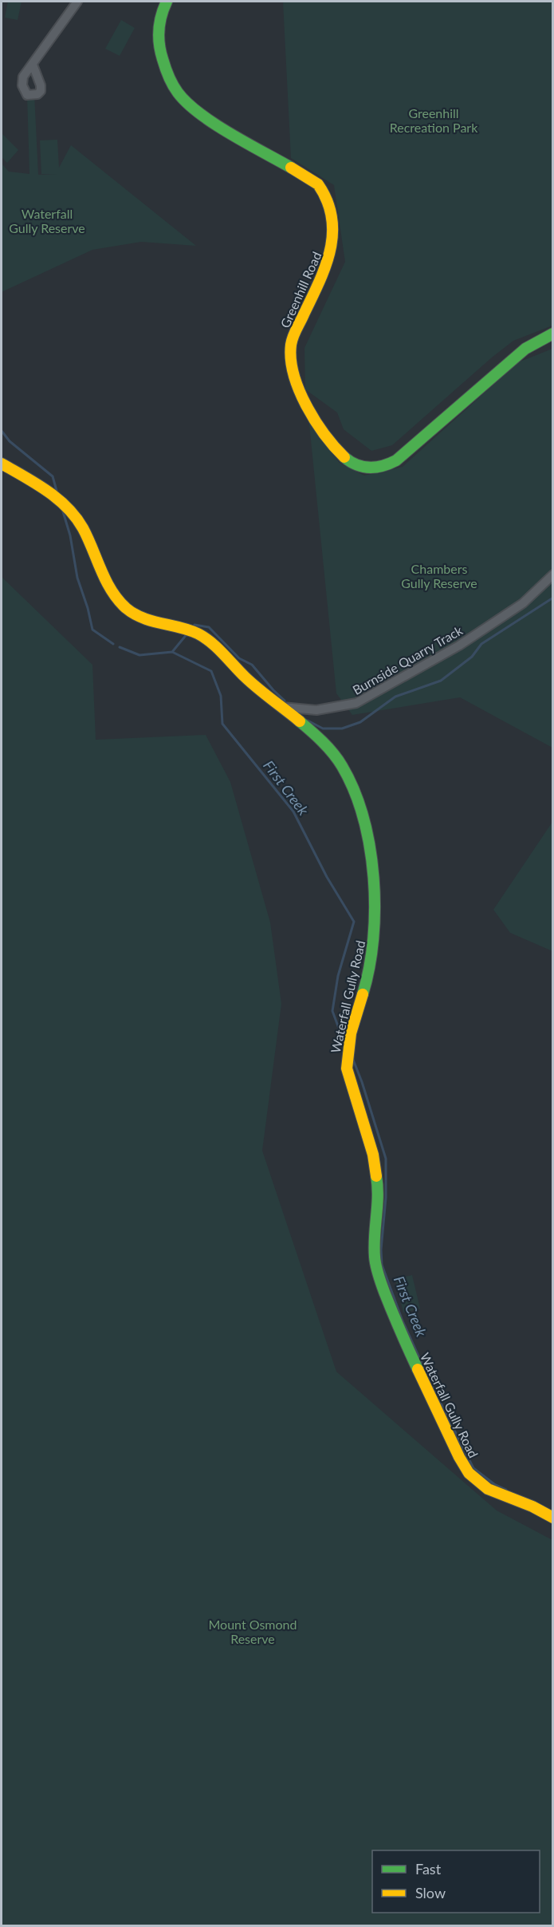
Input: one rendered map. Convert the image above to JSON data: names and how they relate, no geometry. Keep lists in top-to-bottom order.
{
  "streets": {
    "street": ["Greenhill Road", "Burnside Quarry Track", "Waterfall Gully Road"]
  },
  "crossings": [
    ["Burnside Quarry Track", "Waterfall Gully Road"]
  ],
  "water": ["First Creek"],
  "parks": [
    "Greenhill Recreation Park",
    "Waterfall Gully Reserve",
    "Chambers Gully Reserve",
    "Mount Osmond Reserve"
  ],
  "legend": ["Fast", "Slow"]
}
